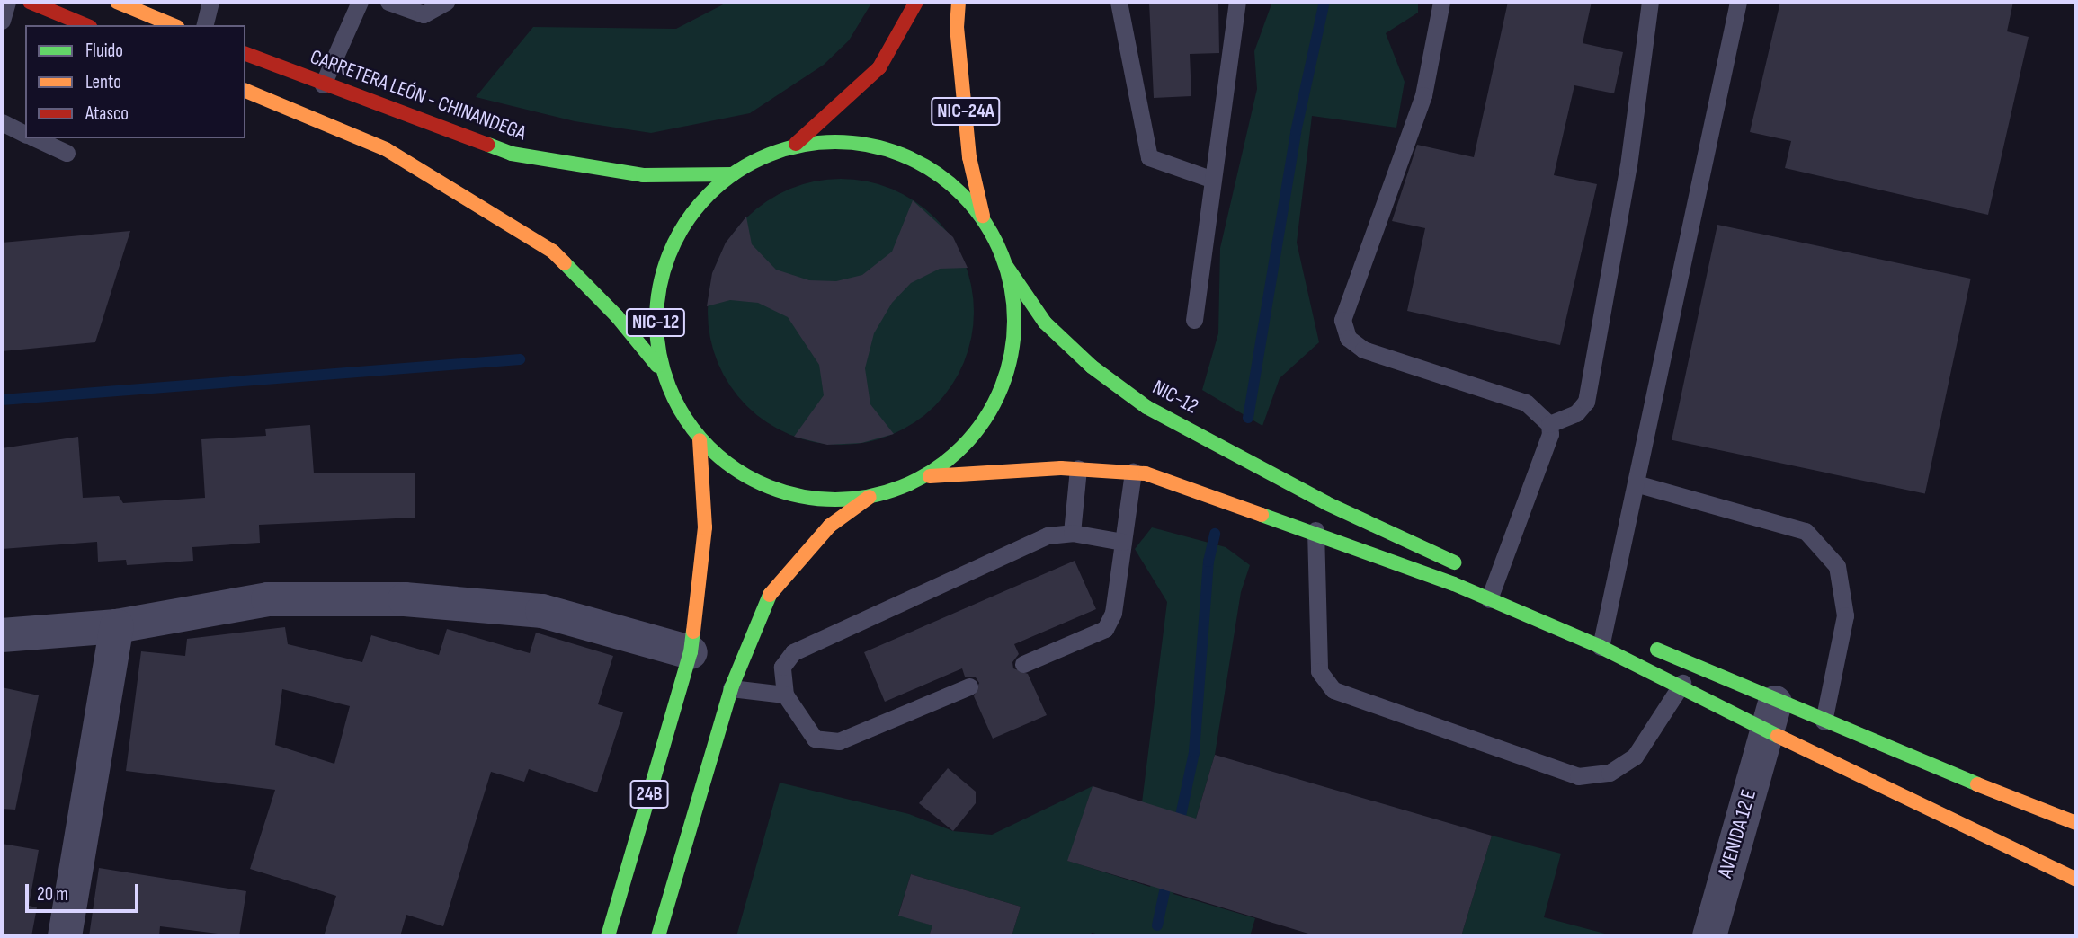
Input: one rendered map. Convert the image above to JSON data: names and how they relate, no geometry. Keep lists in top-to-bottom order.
{
  "streets": {
    "main road": [
      "CARRETERA LEÓN - CHINANDEGA",
      "NIC-24A",
      "NIC-12",
      "24B"
    ],
    "street": ["AVENIDA 12 E"]
  },
  "crossings": [
    ["CARRETERA LEÓN - CHINANDEGA", "NIC-12"],
    ["NIC-24A", "NIC-12"],
    ["NIC-12", "24B"]
  ],
  "legend": ["Fluido", "Lento", "Atasco"],
  "scale_bar": "20 m"
}
